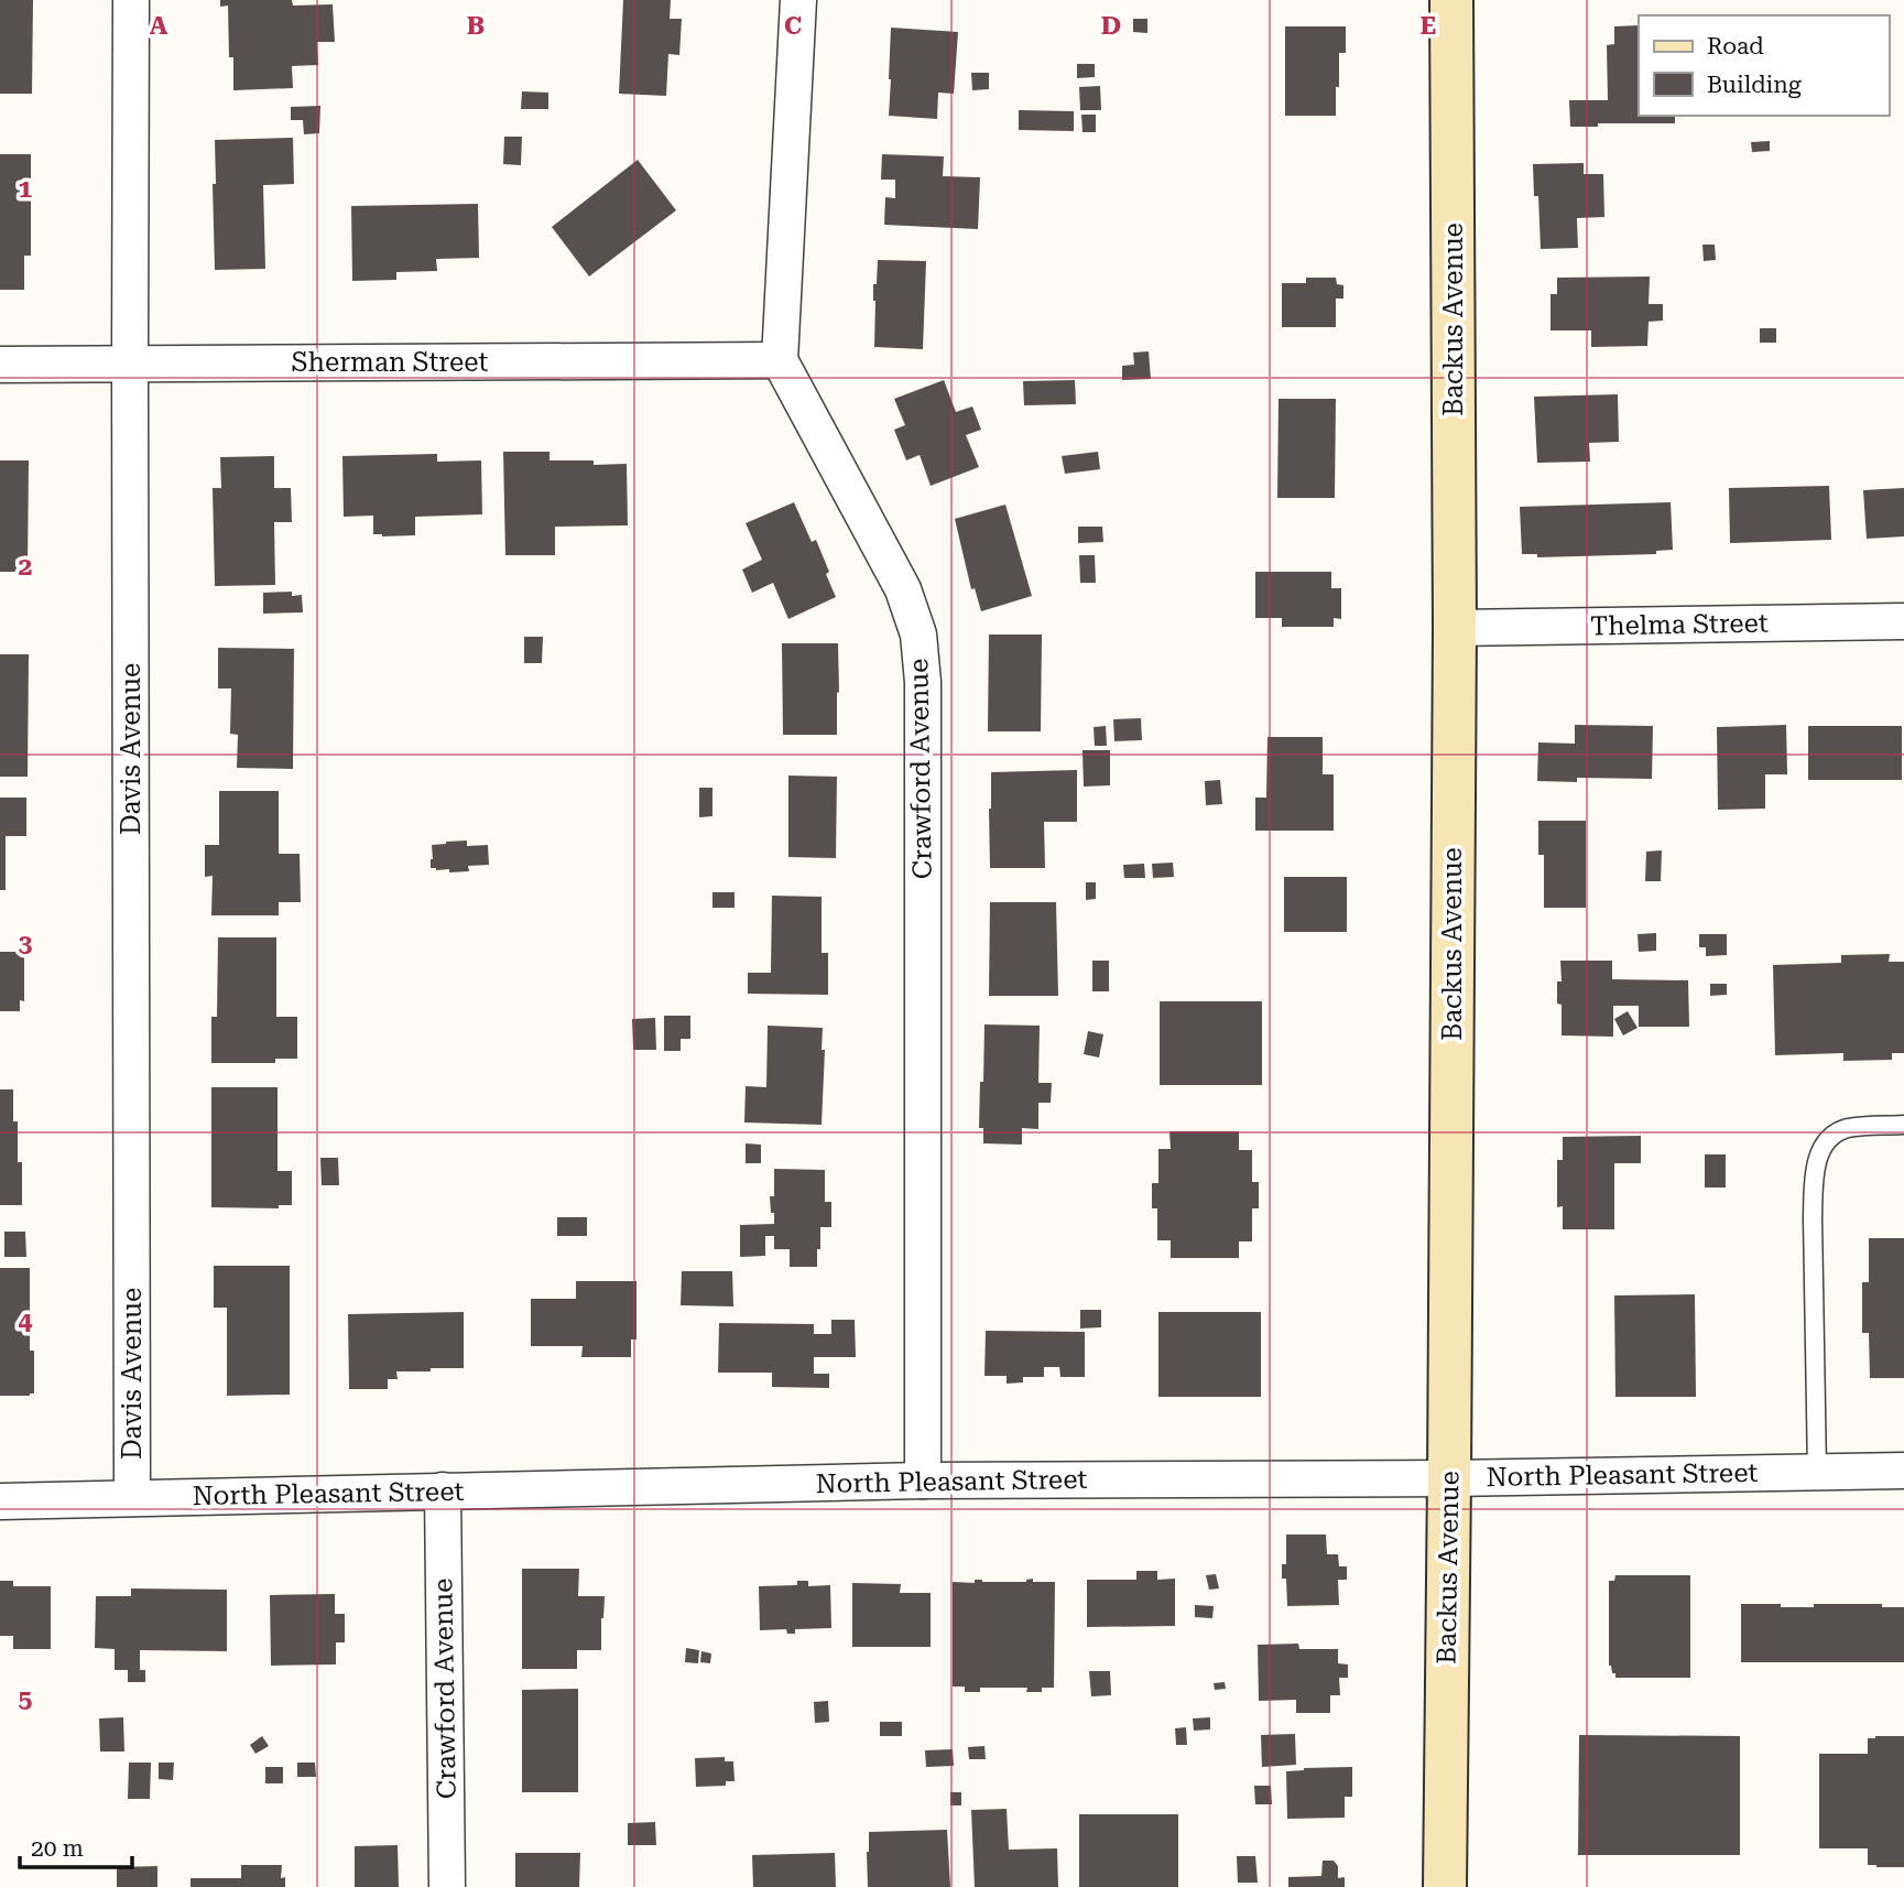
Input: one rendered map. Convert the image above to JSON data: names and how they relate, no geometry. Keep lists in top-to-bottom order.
{
  "streets": {
    "street": [
      "Backus Avenue",
      "Sherman Street",
      "Thelma Street",
      "Davis Avenue",
      "Crawford Avenue",
      "North Pleasant Street"
    ]
  },
  "crossings": [
    ["Backus Avenue", "Thelma Street"],
    ["Backus Avenue", "North Pleasant Street"],
    ["Sherman Street", "Davis Avenue"],
    ["Sherman Street", "Crawford Avenue"],
    ["Davis Avenue", "North Pleasant Street"],
    ["Crawford Avenue", "North Pleasant Street"]
  ],
  "legend": ["Road", "Building"],
  "scale_bar": "20 m",
  "grid": {
    "columns": [
      "A",
      "B",
      "C",
      "D",
      "E"
    ],
    "rows": [
      "1",
      "2",
      "3",
      "4",
      "5"
    ]
  }
}
